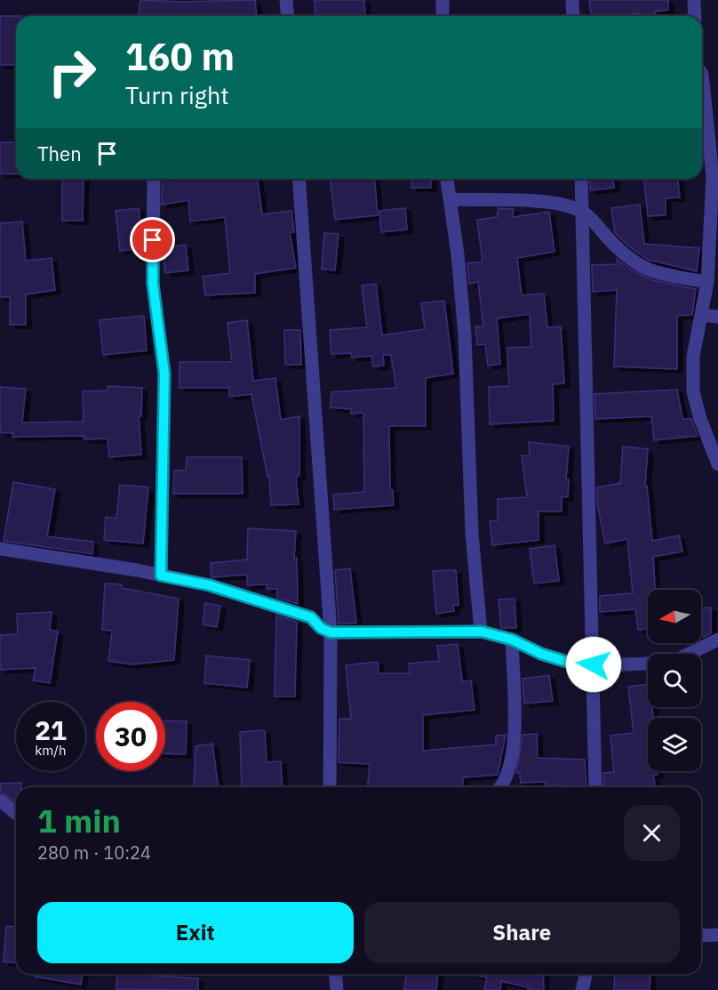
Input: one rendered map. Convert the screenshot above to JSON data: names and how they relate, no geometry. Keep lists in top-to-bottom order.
{
  "north": "left",
  "page": {
    "turn": ["160 m", "Turn right"],
    "then": "Then",
    "speed": "21 km/h",
    "limit": "30",
    "heading": ["1 min", "280 m · 10:24"],
    "buttons": ["Exit", "Share"]
  }
}
